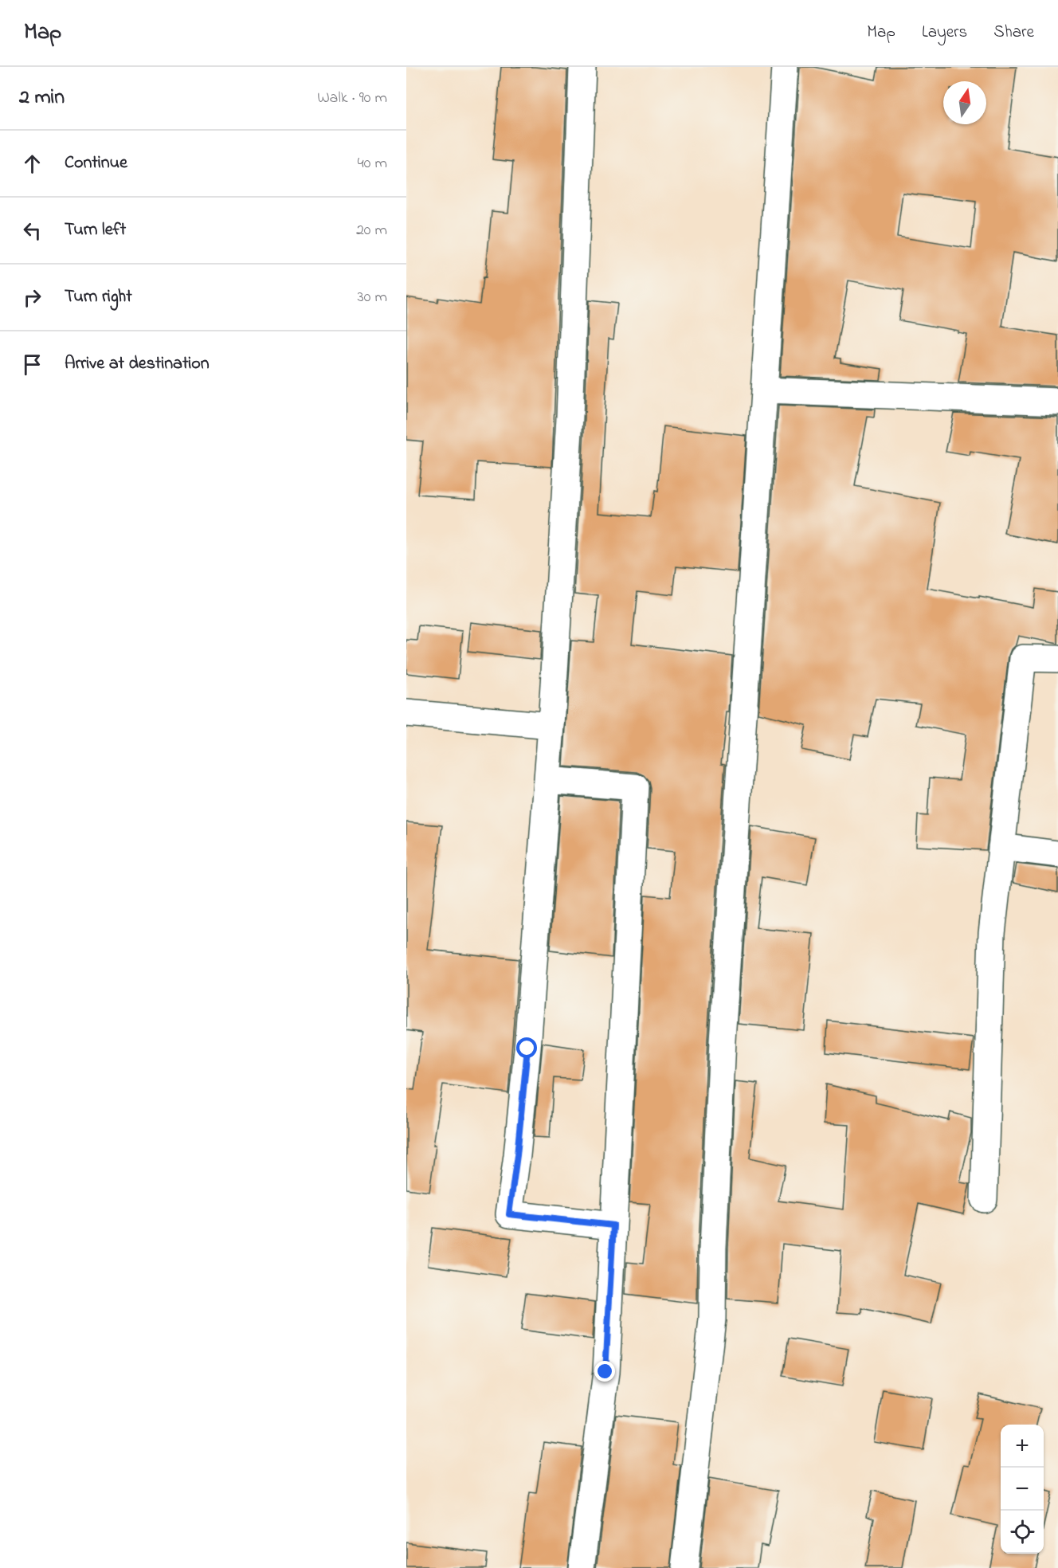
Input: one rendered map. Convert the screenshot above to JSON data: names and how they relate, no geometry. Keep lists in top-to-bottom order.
{
  "north": "top",
  "page": {
    "header": "Map",
    "nav": ["Map", "Layers", "Share"],
    "heading": ["2 min", "Walk · 90 m"],
    "list": [
      ["Continue", "40 m"],
      ["Turn left", "20 m"],
      ["Turn right", "30 m"],
      "Arrive at destination"
    ],
    "map_buttons": ["+", "−"]
  }
}
